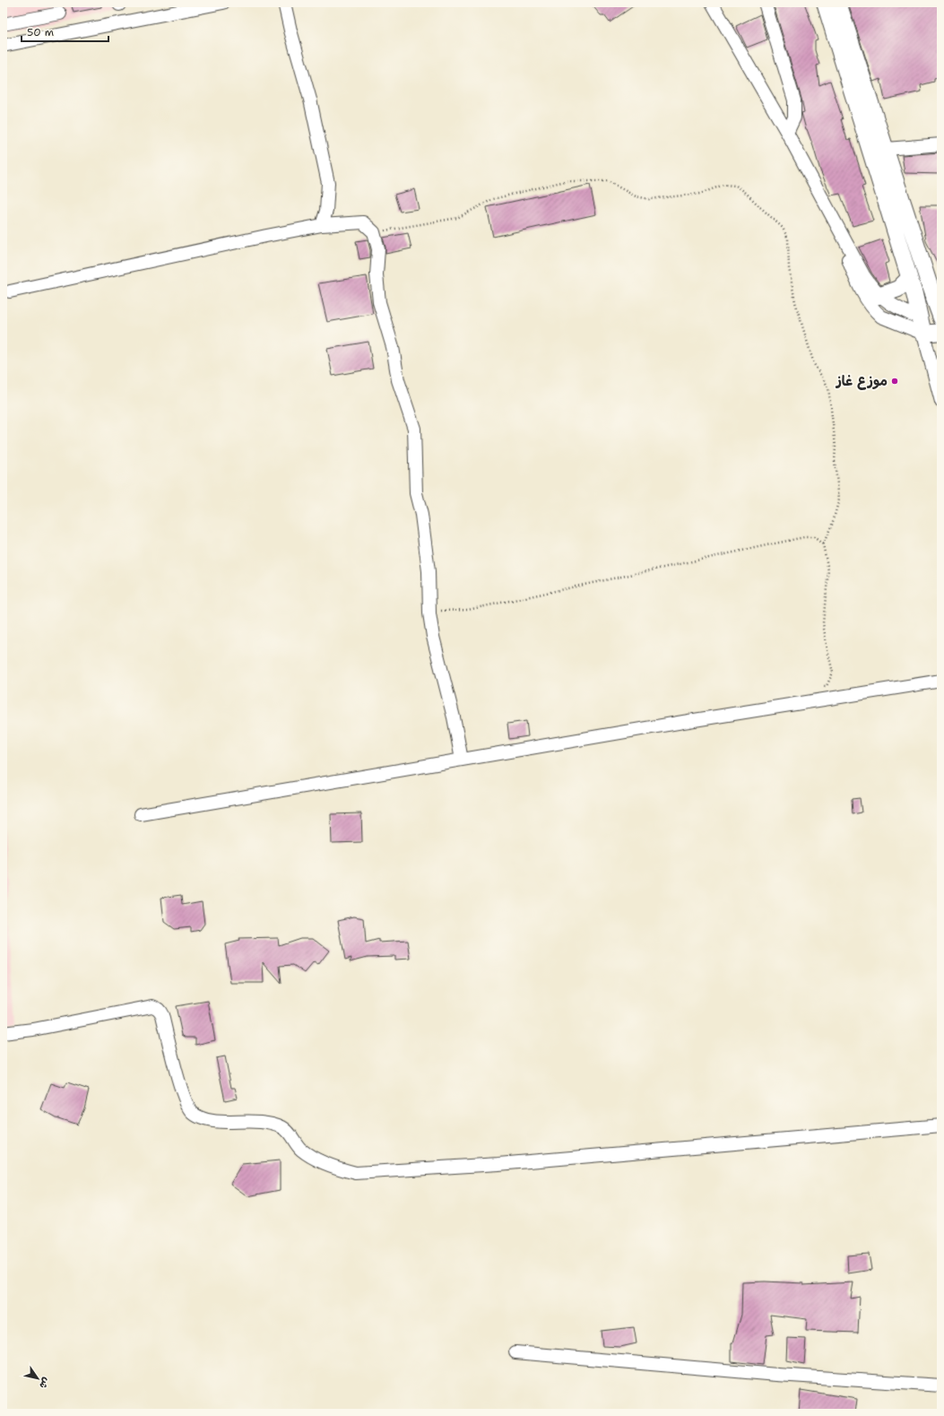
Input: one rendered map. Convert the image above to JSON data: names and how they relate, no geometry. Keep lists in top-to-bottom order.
{
  "places": ["موزع غاز"],
  "scale_bar": "50 m",
  "north": "bottom right"
}
